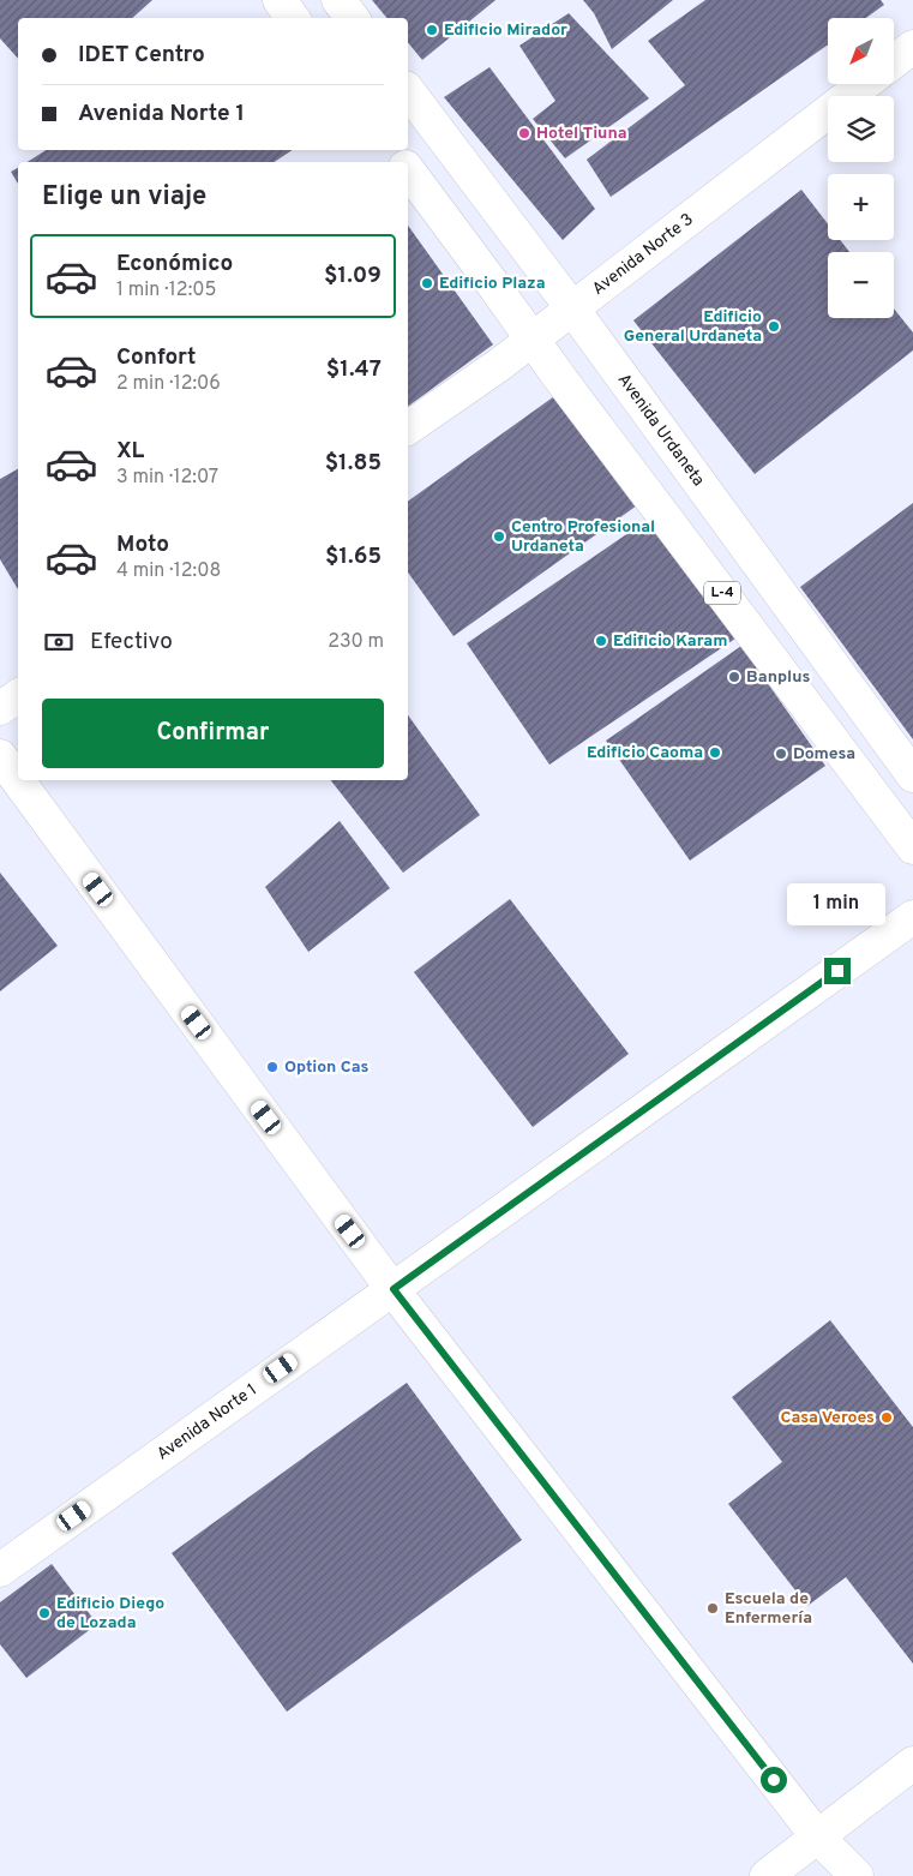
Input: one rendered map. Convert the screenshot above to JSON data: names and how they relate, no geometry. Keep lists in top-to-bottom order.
{
  "streets": {
    "street": [
      "Avenida Norte 3",
      "Avenida Urdaneta",
      "L-4",
      "Avenida Norte 1"
    ]
  },
  "crossings": [
    ["Avenida Norte 3", "Avenida Urdaneta"],
    ["Avenida Norte 3", "L-4"]
  ],
  "places": [
    "Edificio Mirador",
    "Hotel Tiuna",
    "Edificio Plaza",
    "Edificio General Urdaneta",
    "Centro Profesional Urdaneta",
    "Edificio Karam",
    "Banplus",
    "Edificio Caoma",
    "Domesa",
    "Option Cas",
    "Casa Veroes",
    "Escuela de Enfermería",
    "Edificio Diego de Lozada"
  ],
  "north": "bottom left",
  "page": {
    "map_buttons": ["+", "−"],
    "banner": ["IDET Centro", "Avenida Norte 1"],
    "heading": "Elige un viaje",
    "list": [
      {
        "name": "Económico",
        "note": "1 min · 12:05",
        "value": "$1.09"
      },
      {
        "name": "Confort",
        "note": "2 min · 12:06",
        "value": "$1.47"
      },
      {
        "name": "XL",
        "note": "3 min · 12:07",
        "value": "$1.85"
      },
      {
        "name": "Moto",
        "note": "4 min · 12:08",
        "value": "$1.65"
      }
    ],
    "pay": ["Efectivo", "230 m"],
    "buttons": "Confirmar",
    "bubble": "1 min"
  }
}
